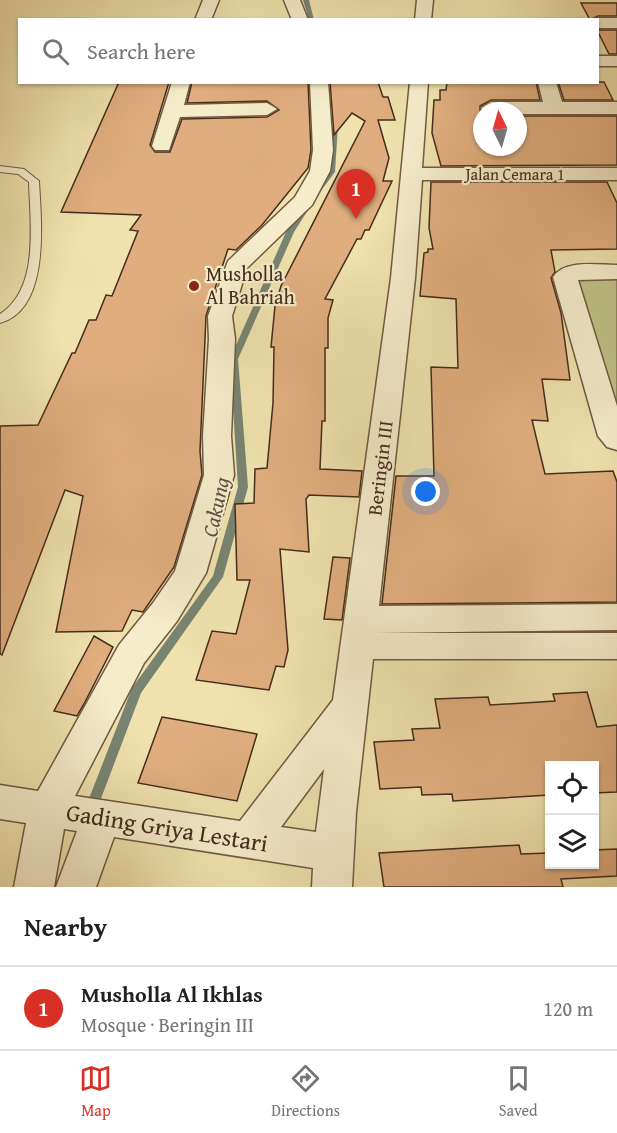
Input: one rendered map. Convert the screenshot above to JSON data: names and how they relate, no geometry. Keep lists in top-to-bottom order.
{
  "streets": {
    "street": ["Jalan Cemara 1", "Beringin III", "Gading Griya Lestari"]
  },
  "crossings": [
    ["Jalan Cemara 1", "Beringin III"],
    ["Beringin III", "Gading Griya Lestari"]
  ],
  "water": ["Cakung"],
  "places": ["Musholla Al Bahriah"],
  "north": "top",
  "page": {
    "search": "Search here",
    "pins": "1",
    "heading": "Nearby",
    "list": [
      {
        "mark": "1",
        "name": "Musholla Al Ikhlas",
        "note": "Mosque · Beringin III",
        "value": "120 m"
      }
    ],
    "nav": ["Map", "Directions", "Saved"]
  }
}
